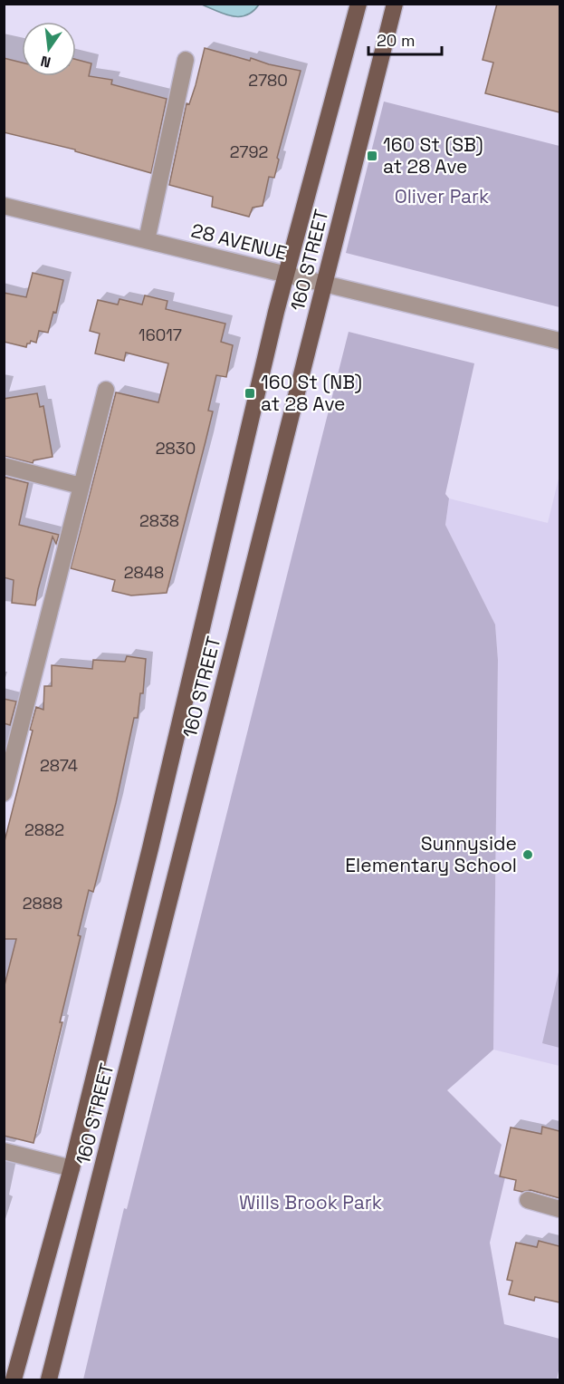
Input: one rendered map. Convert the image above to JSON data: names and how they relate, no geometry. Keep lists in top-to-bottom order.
{
  "streets": {
    "main road": ["160 STREET"],
    "street": ["28 AVENUE"]
  },
  "crossings": [
    ["28 AVENUE", "160 STREET"]
  ],
  "parks": ["Oliver Park", "Wills Brook Park"],
  "places": {
    "transit": ["160 St (SB) at 28 Ave", "160 St (NB) at 28 Ave"],
    "other": ["Sunnyside Elementary School"]
  },
  "house_numbers": [
    "2780",
    "2792",
    "16017",
    "2830",
    "2838",
    "2848",
    "2874",
    "2882",
    "2888"
  ],
  "scale_bar": "20 m",
  "north": "bottom"
}
